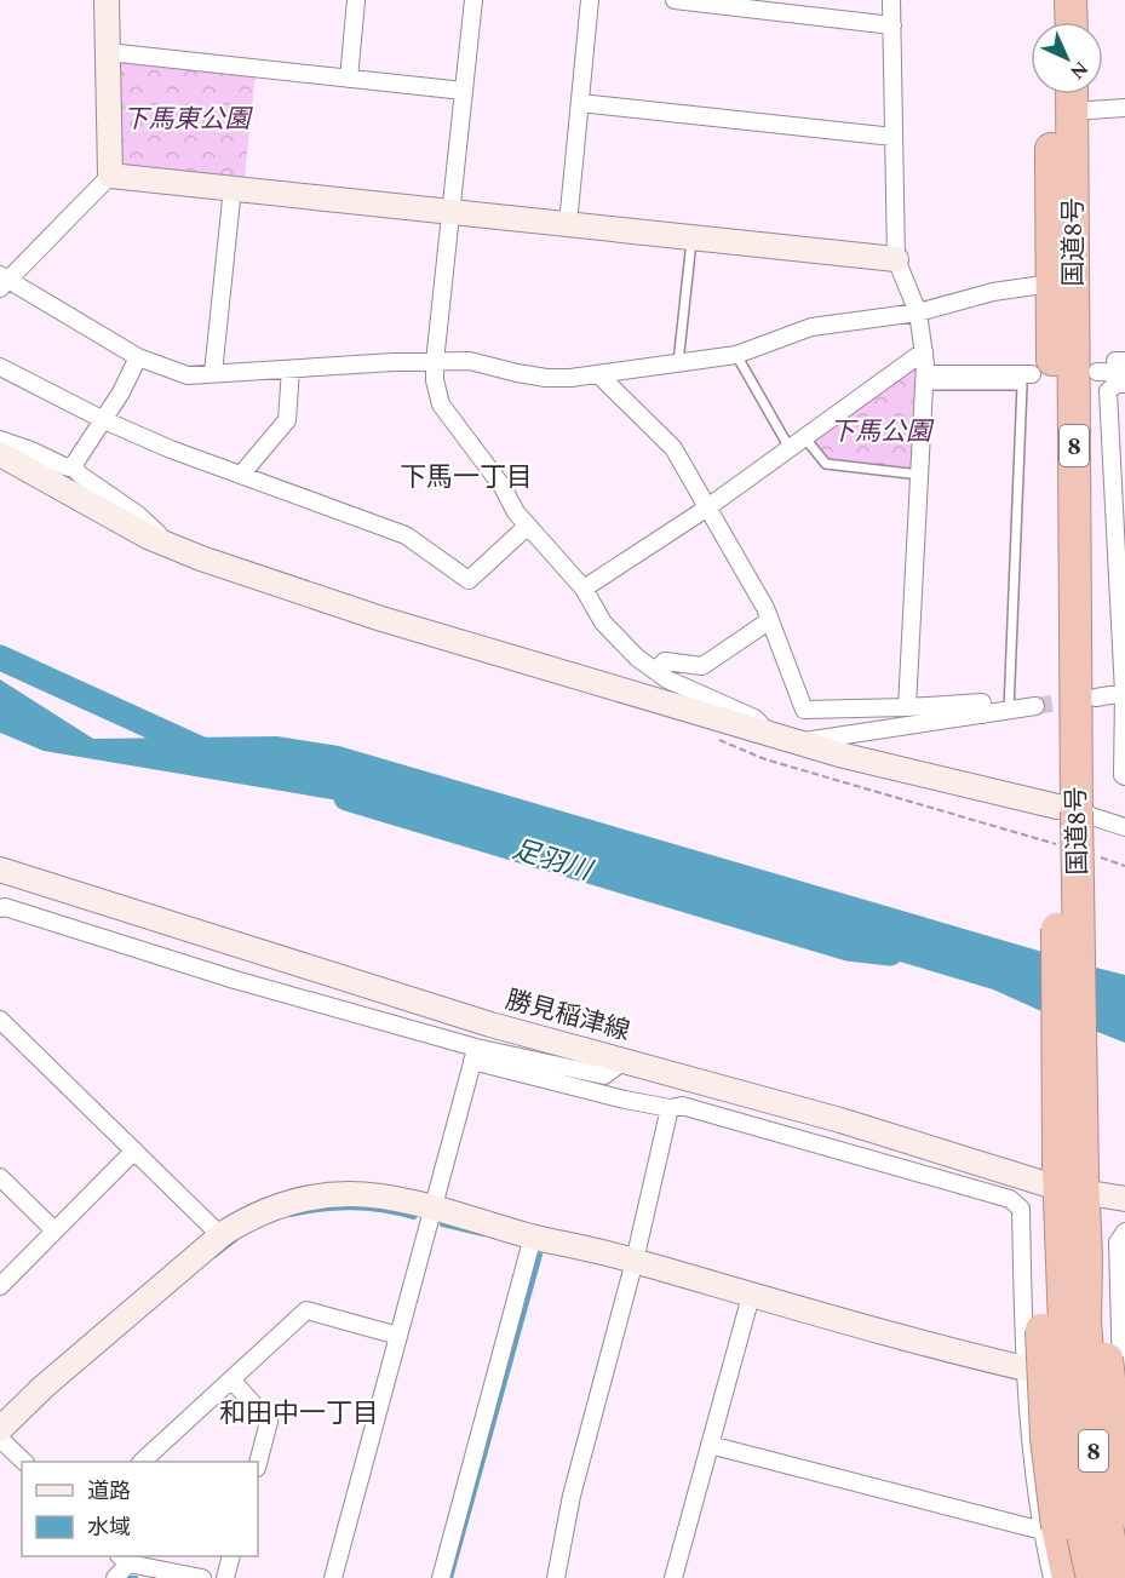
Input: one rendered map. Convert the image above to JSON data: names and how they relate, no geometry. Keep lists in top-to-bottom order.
{
  "streets": {
    "highway": ["国道8号", "8"],
    "street": ["勝見稲津線"]
  },
  "crossings": [
    ["国道8号", "8"],
    ["国道8号", "勝見稲津線"]
  ],
  "districts": ["下馬一丁目", "和田中一丁目"],
  "water": ["足羽川"],
  "parks": ["下馬東公園", "下馬公園"],
  "legend": ["道路", "水域"],
  "north": "bottom right"
}
